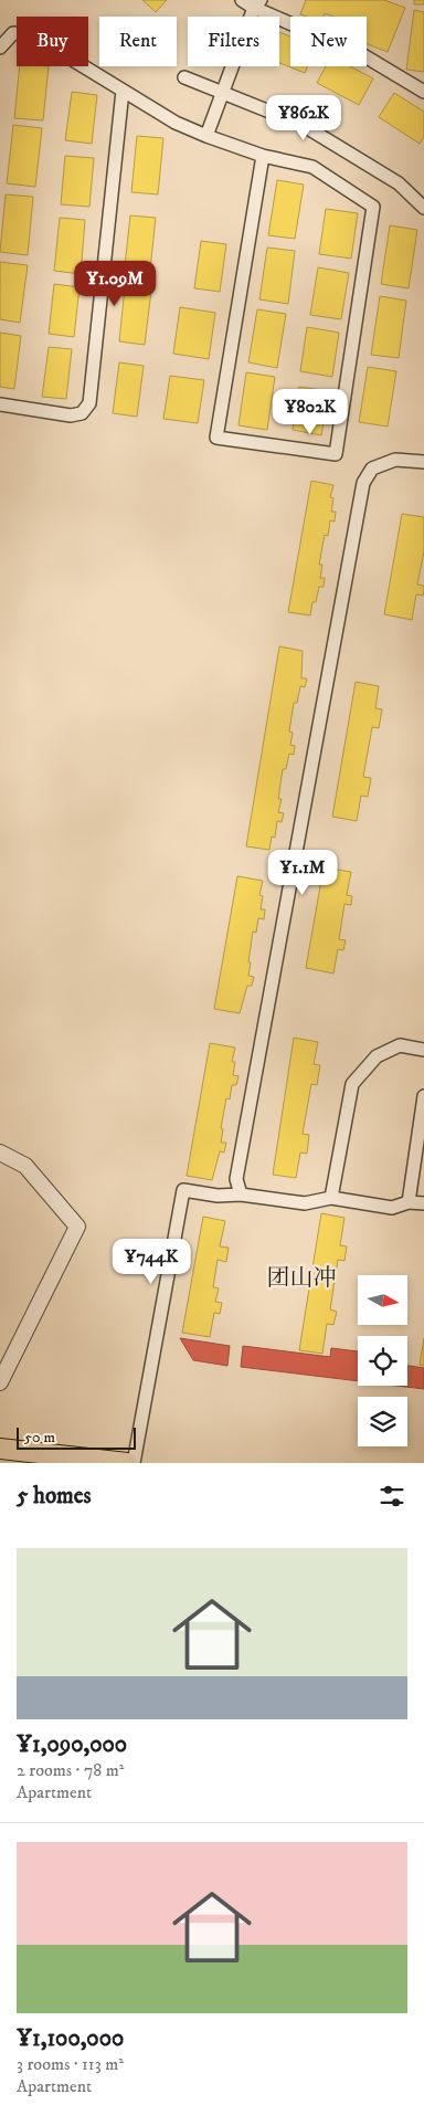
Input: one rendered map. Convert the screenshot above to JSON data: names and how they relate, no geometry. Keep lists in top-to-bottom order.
{
  "districts": ["团山冲"],
  "scale_bar": "50 m",
  "north": "right",
  "page": {
    "chip": [
      "Buy",
      "Rent",
      "Filters",
      "New"
    ],
    "price": [
      "¥862K",
      "¥1.09M",
      "¥802K",
      "¥1.1M",
      "¥744K"
    ],
    "scale": "50 m",
    "heading": "5 homes",
    "list": [
      {
        "name": "¥1,090,000",
        "note": "2 rooms · 78 m² · Apartment"
      },
      {
        "name": "¥1,100,000",
        "note": "3 rooms · 113 m² · Apartment"
      }
    ]
  }
}
